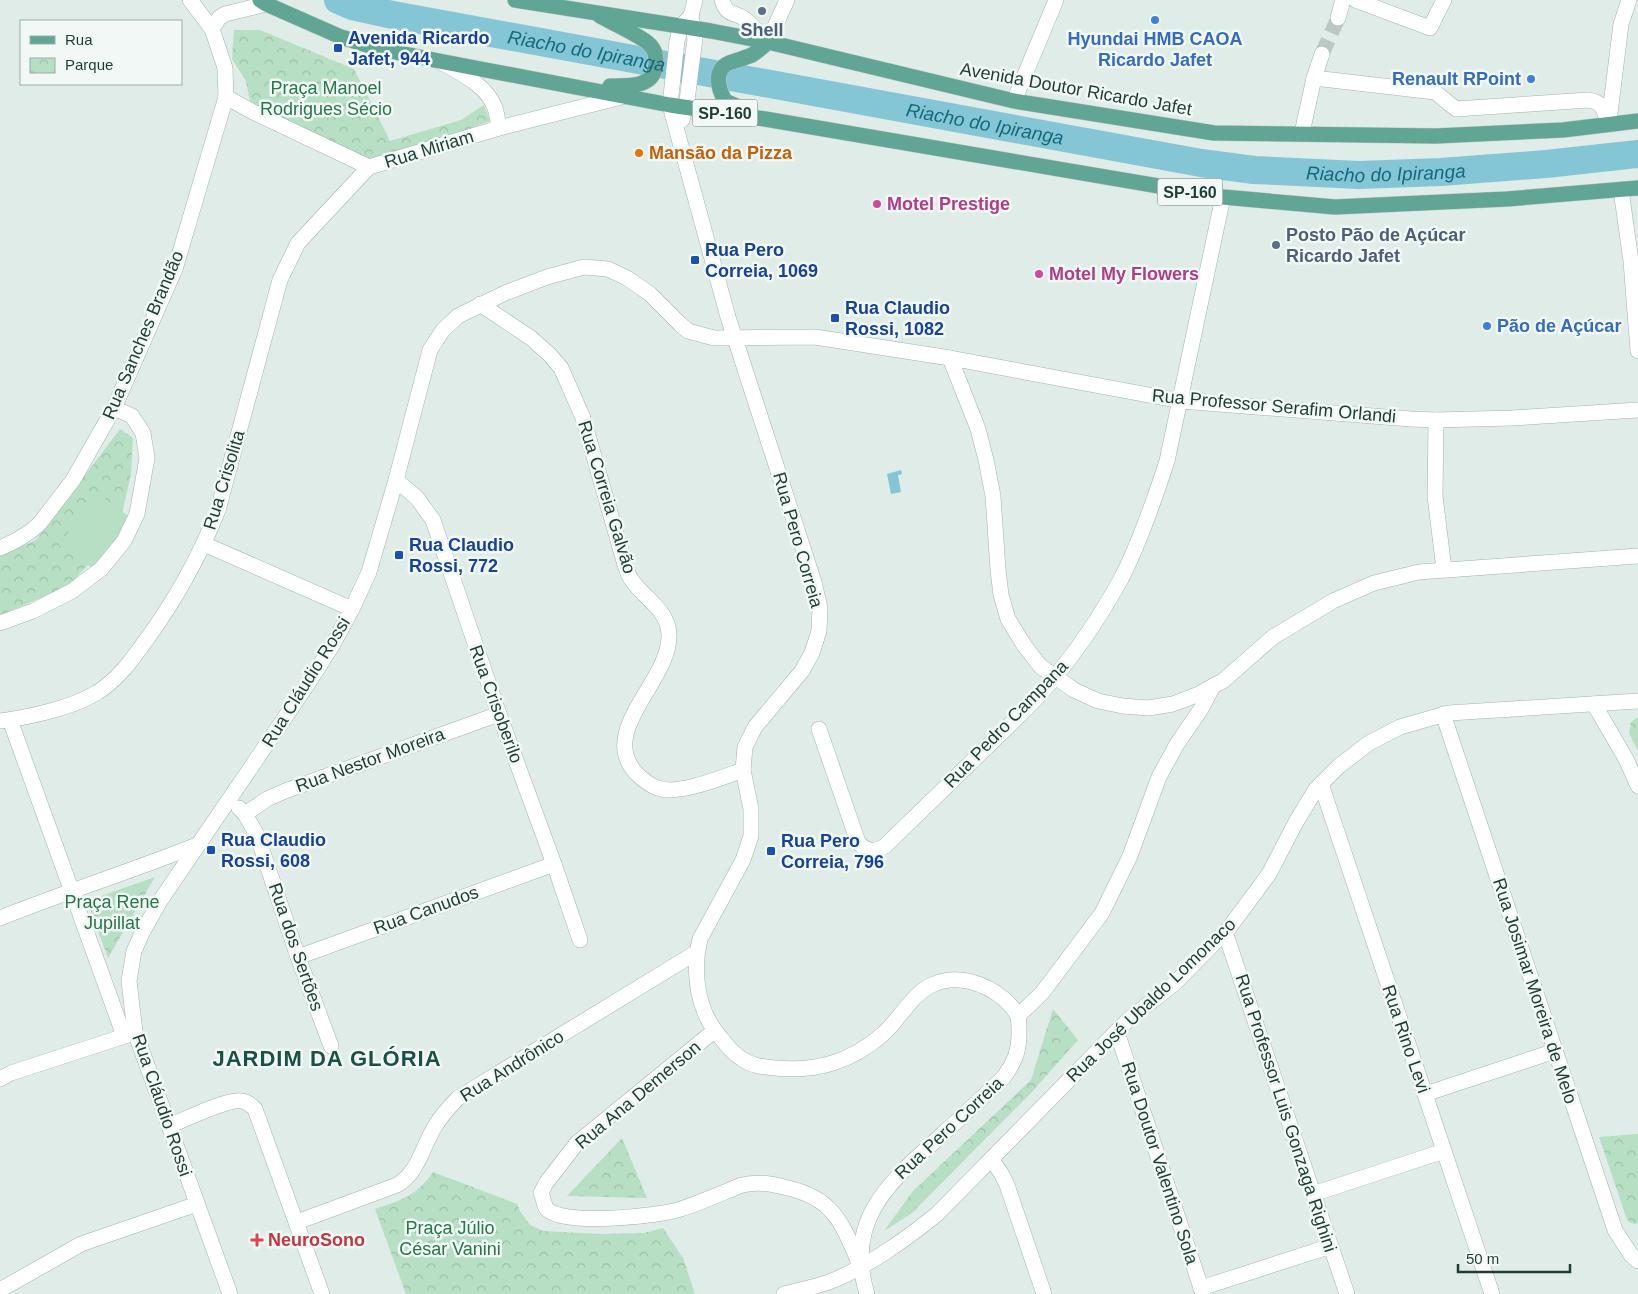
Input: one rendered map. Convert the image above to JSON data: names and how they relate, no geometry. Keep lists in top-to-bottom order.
{
  "streets": {
    "main road": ["Avenida Doutor Ricardo Jafet", "SP-160"],
    "street": [
      "Rua Miriam",
      "Rua Sanches Brandão",
      "Rua Professor Serafim Orlandi",
      "Rua Crisolita",
      "Rua Correia Galvão",
      "Rua Pero Correia",
      "Rua Cláudio Rossi",
      "Rua Crisoberilo",
      "Rua Pedro Campana",
      "Rua Nestor Moreira",
      "Rua Canudos",
      "Rua dos Sertões",
      "Rua Josimar Moreira de Melo",
      "Rua José Ubaldo Lomonaco",
      "Rua Rino Levi",
      "Rua Andrônico",
      "Rua Ana Demerson",
      "Rua Professor Luis Gonzaga Righini",
      "Rua Doutor Valentino Sola"
    ]
  },
  "crossings": [
    ["SP-160", "Rua Miriam"],
    ["SP-160", "Rua Pero Correia"],
    ["SP-160", "Rua Pedro Campana"],
    ["Rua Miriam", "Rua Sanches Brandão"],
    ["Rua Miriam", "Rua Crisolita"],
    ["Rua Professor Serafim Orlandi", "Rua Pero Correia"],
    ["Rua Professor Serafim Orlandi", "Rua Cláudio Rossi"],
    ["Rua Professor Serafim Orlandi", "Rua Pedro Campana"],
    ["Rua Correia Galvão", "Rua Pero Correia"],
    ["Rua Correia Galvão", "Rua Cláudio Rossi"],
    ["Rua Pero Correia", "Rua Cláudio Rossi"],
    ["Rua Pero Correia", "Rua José Ubaldo Lomonaco"],
    ["Rua Pero Correia", "Rua Andrônico"],
    ["Rua Pero Correia", "Rua Ana Demerson"],
    ["Rua Cláudio Rossi", "Rua Crisoberilo"],
    ["Rua Cláudio Rossi", "Rua dos Sertões"],
    ["Rua Crisoberilo", "Rua Nestor Moreira"],
    ["Rua Crisoberilo", "Rua Canudos"],
    ["Rua Nestor Moreira", "Rua dos Sertões"],
    ["Rua Canudos", "Rua dos Sertões"],
    ["Rua Josimar Moreira de Melo", "Rua José Ubaldo Lomonaco"],
    ["Rua José Ubaldo Lomonaco", "Rua Rino Levi"],
    ["Rua José Ubaldo Lomonaco", "Rua Ana Demerson"],
    ["Rua José Ubaldo Lomonaco", "Rua Professor Luis Gonzaga Righini"],
    ["Rua José Ubaldo Lomonaco", "Rua Doutor Valentino Sola"]
  ],
  "districts": ["JARDIM DA GLÓRIA"],
  "water": ["Riacho do Ipiranga"],
  "parks": ["Praça Manoel Rodrigues Sécio", "Praça Rene Jupillat", "Praça Júlio César Vanini"],
  "places": {
    "other": [
      "Shell",
      "Hyundai HMB CAOA Ricardo Jafet",
      "Renault RPoint",
      "Mansão da Pizza",
      "Motel Prestige",
      "Posto Pão de Açúcar Ricardo Jafet",
      "Motel My Flowers",
      "Pão de Açúcar"
    ],
    "transit": [
      "Avenida Ricardo Jafet, 944",
      "Rua Pero Correia, 1069",
      "Rua Claudio Rossi, 1082",
      "Rua Claudio Rossi, 772",
      "Rua Claudio Rossi, 608",
      "Rua Pero Correia, 796"
    ],
    "health": ["NeuroSono"]
  },
  "legend": ["Rua", "Parque"],
  "scale_bar": "50 m"
}
